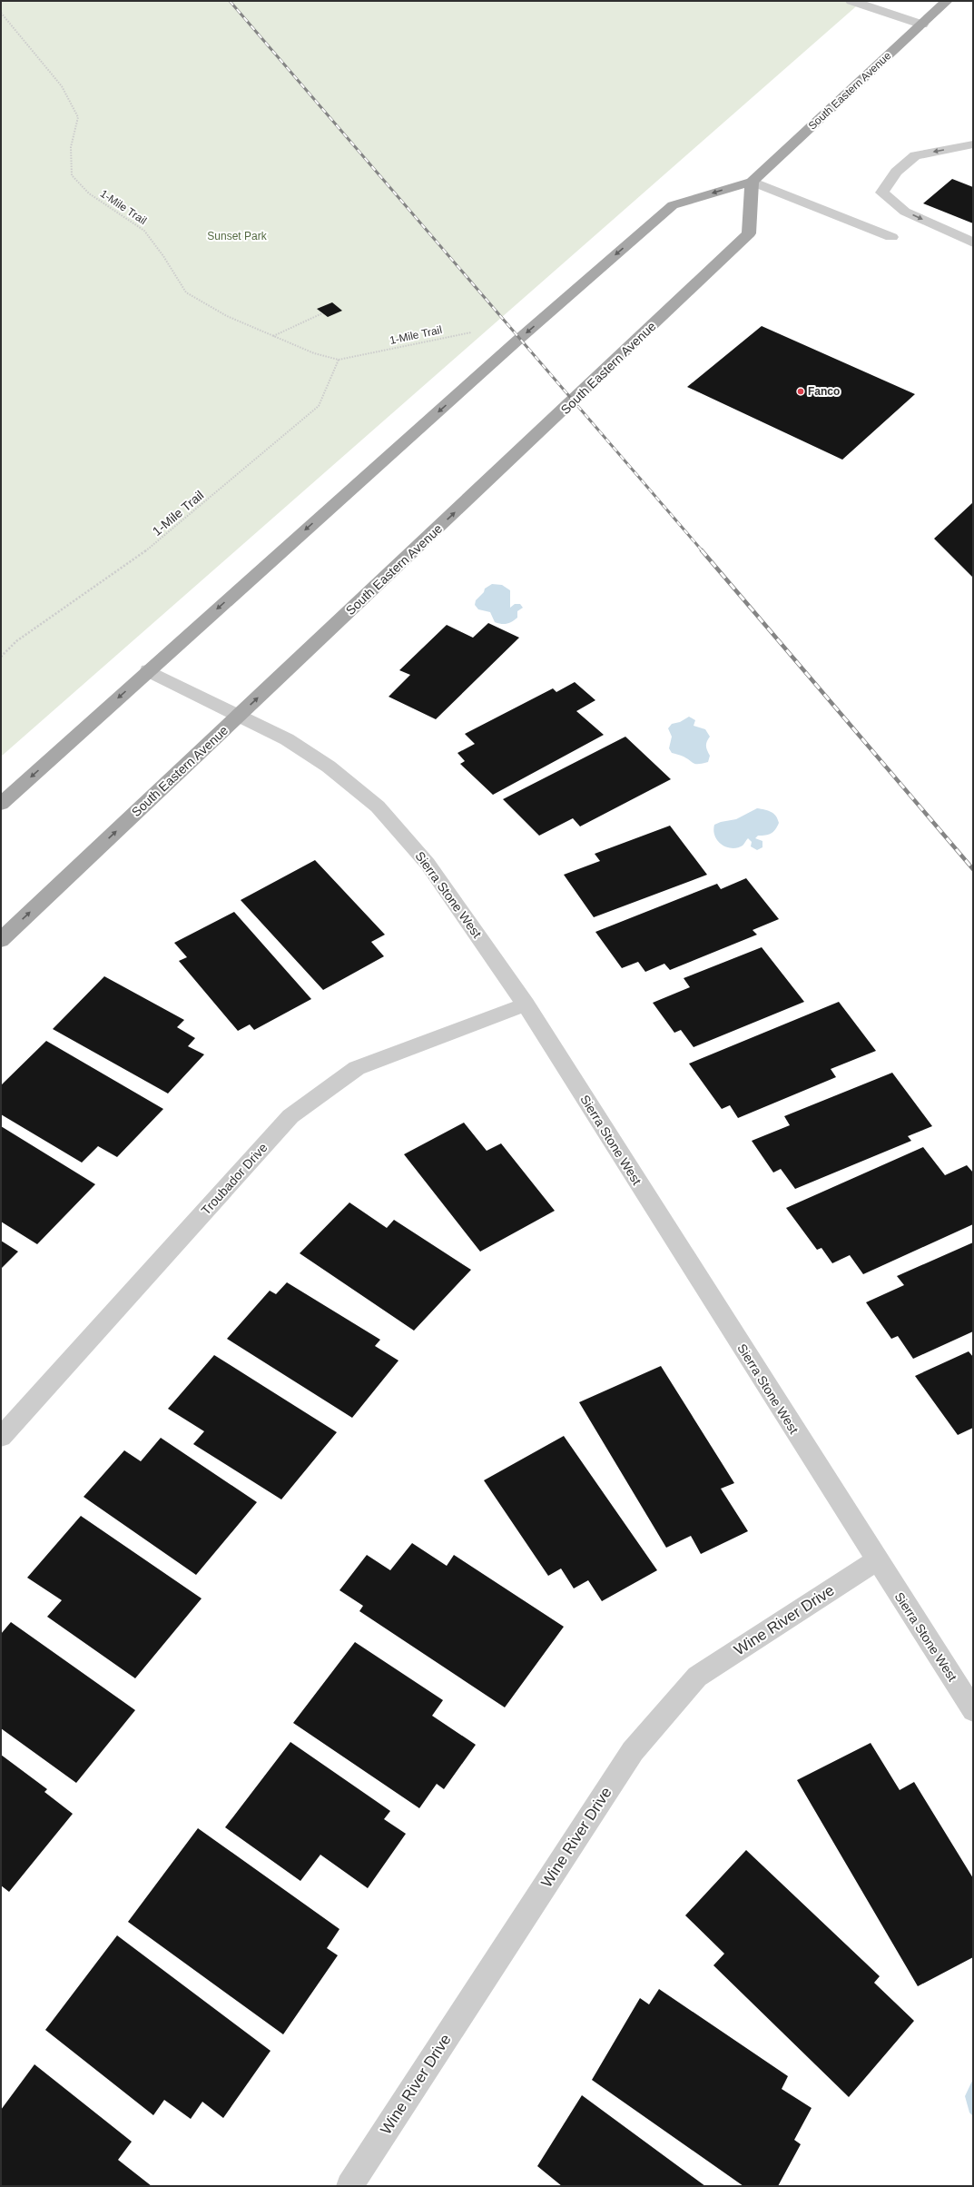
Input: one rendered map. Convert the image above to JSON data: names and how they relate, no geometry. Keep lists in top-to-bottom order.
{
  "streets": {
    "main road": ["South Eastern Avenue"],
    "street": ["Sierra Stone West", "Troubador Drive", "Wine River Drive"],
    "path": ["1-Mile Trail"]
  },
  "crossings": [
    ["South Eastern Avenue", "Sierra Stone West"],
    ["Sierra Stone West", "Troubador Drive"],
    ["Sierra Stone West", "Wine River Drive"]
  ],
  "parks": ["Sunset Park"],
  "places": ["Fanco"]
}
